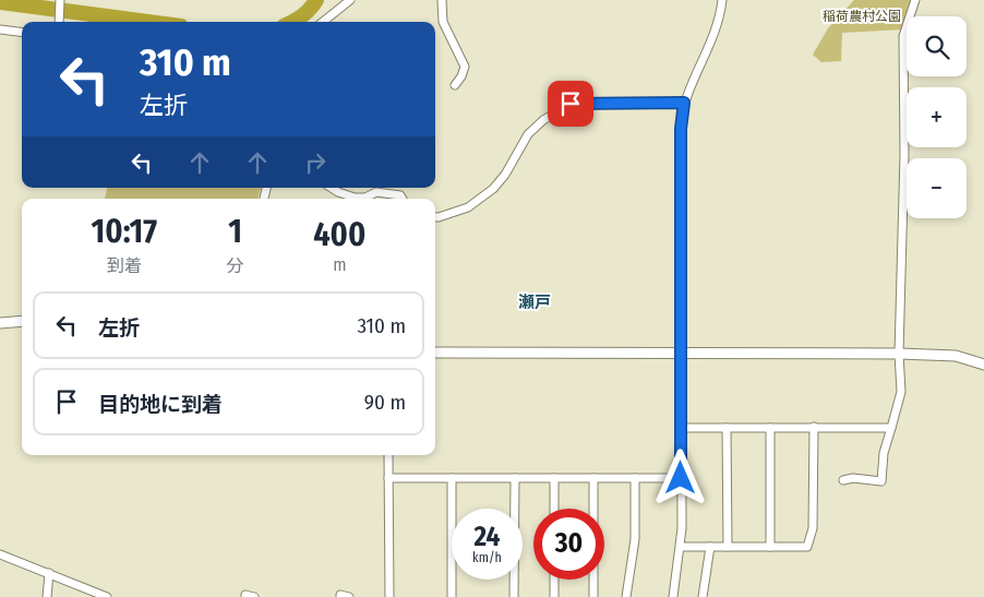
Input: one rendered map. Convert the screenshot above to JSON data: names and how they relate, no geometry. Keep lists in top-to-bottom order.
{
  "districts": ["瀬戸"],
  "parks": ["稲荷農村公園"],
  "page": {
    "map_buttons": ["+", "−"],
    "turn": ["310 m", "左折"],
    "eta": [
      "10:17",
      "到着",
      "1",
      "分",
      "400",
      "m"
    ],
    "list": [
      {
        "name": "左折",
        "value": "310 m"
      },
      {
        "name": "目的地に到着",
        "value": "90 m"
      }
    ],
    "speed": "24 km/h",
    "limit": "30"
  }
}
